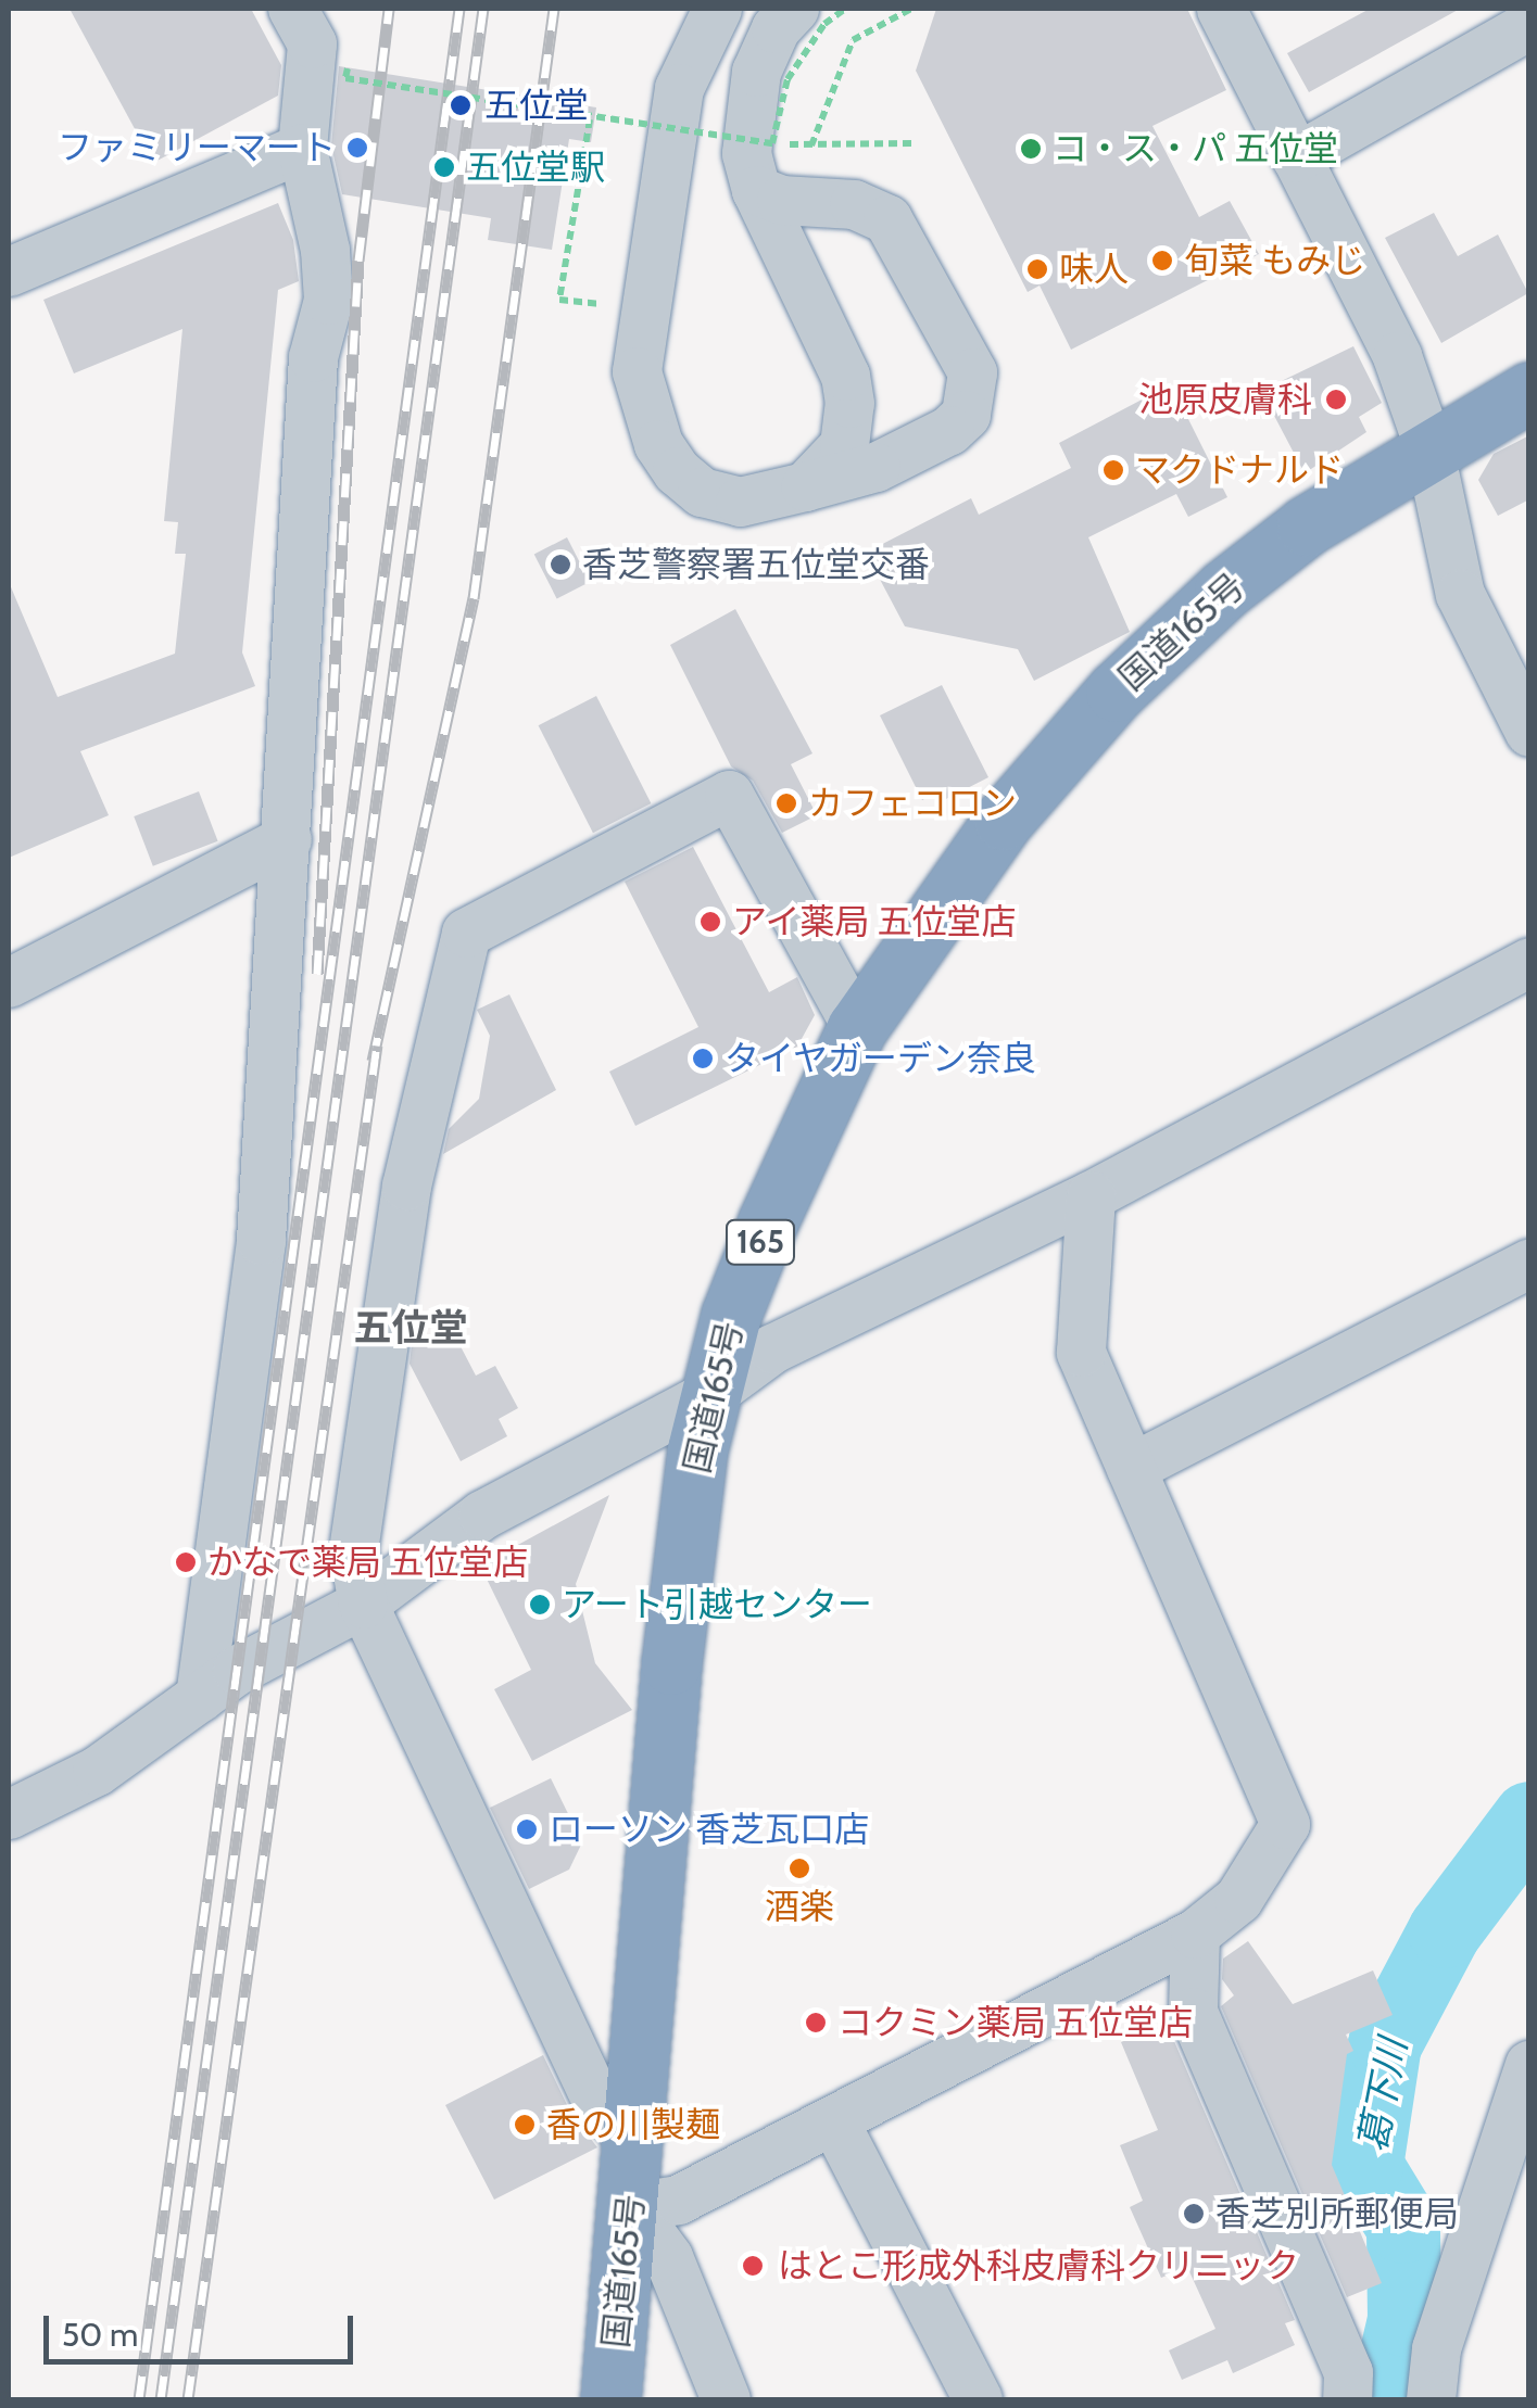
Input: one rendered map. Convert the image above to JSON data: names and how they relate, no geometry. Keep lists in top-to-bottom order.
{
  "streets": {
    "highway": ["国道165号", "165"]
  },
  "districts": ["五位堂"],
  "water": ["葛下川"],
  "places": [
    "五位堂",
    "ファミリーマート",
    "コ・ス・パ 五位堂",
    "五位堂駅",
    "旬菜 もみじ",
    "味人",
    "池原皮膚科",
    "マクドナルド",
    "香芝警察署五位堂交番",
    "カフェコロン",
    "アイ薬局 五位堂店",
    "タイヤガーデン奈良",
    "かなで薬局 五位堂店",
    "アート引越センター",
    "ローソン 香芝瓦口店",
    "酒楽",
    "コクミン薬局 五位堂店",
    "香の川製麺",
    "香芝別所郵便局",
    "はとこ形成外科皮膚科クリニック"
  ],
  "scale_bar": "50 m"
}
